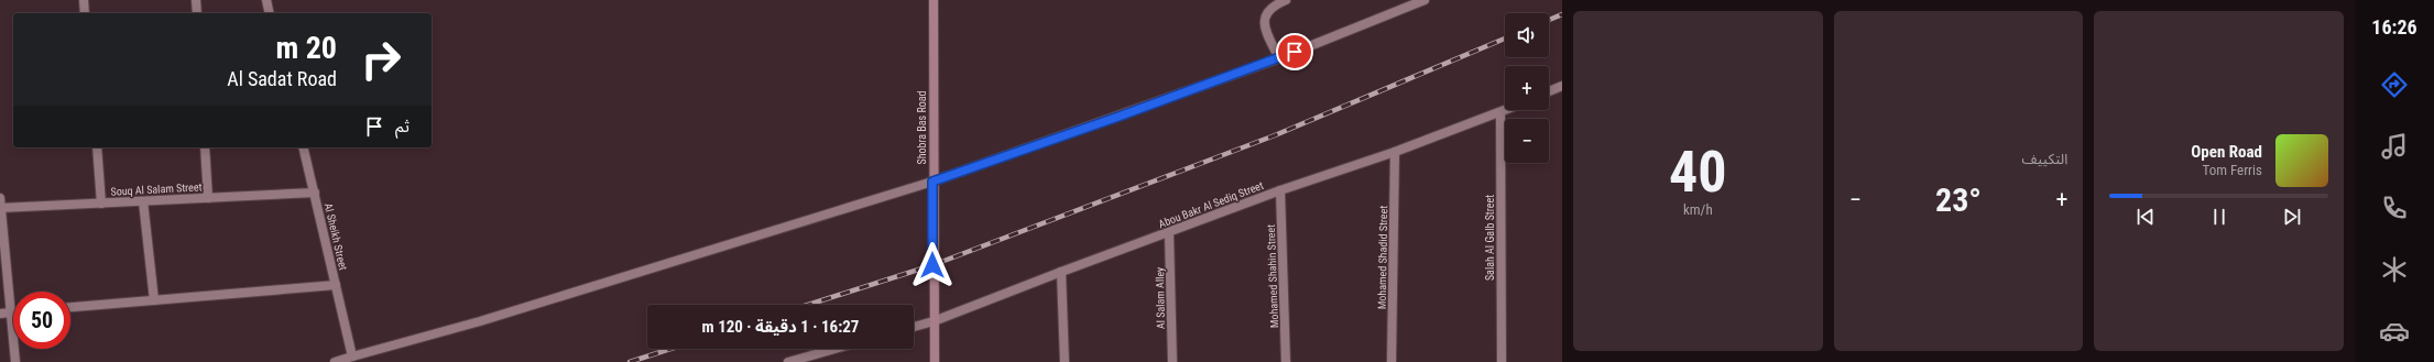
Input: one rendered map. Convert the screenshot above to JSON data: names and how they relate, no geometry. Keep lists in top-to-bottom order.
{
  "streets": {
    "main road": ["Shobra Bas Road"],
    "street": [
      "Souq Al Salam Street",
      "Abou Bakr Al Sediq Street",
      "Al Sheikh Street",
      "Salah Al Galb Street",
      "Mohamed Shadid Street",
      "Mohamed Shahin Street",
      "Al Salam Alley"
    ]
  },
  "crossings": [
    ["Shobra Bas Road", "Abou Bakr Al Sediq Street"],
    ["Souq Al Salam Street", "Al Sheikh Street"],
    ["Abou Bakr Al Sediq Street", "Salah Al Galb Street"],
    ["Abou Bakr Al Sediq Street", "Mohamed Shadid Street"],
    ["Abou Bakr Al Sediq Street", "Mohamed Shahin Street"],
    ["Abou Bakr Al Sediq Street", "Al Salam Alley"]
  ],
  "page": {
    "tabs": "16:26",
    "tile": [
      "التكييف",
      ["40", "km/h"]
    ],
    "map_buttons": ["+", "−"],
    "turn": ["20 m", "Al Sadat Road"],
    "then": "ثم",
    "song": ["Open Road", "Tom Ferris"],
    "heat": ["−", "23°", "+"],
    "limit": "50",
    "trip": "16:27 · 1 دقيقة · 120 m"
  }
}
